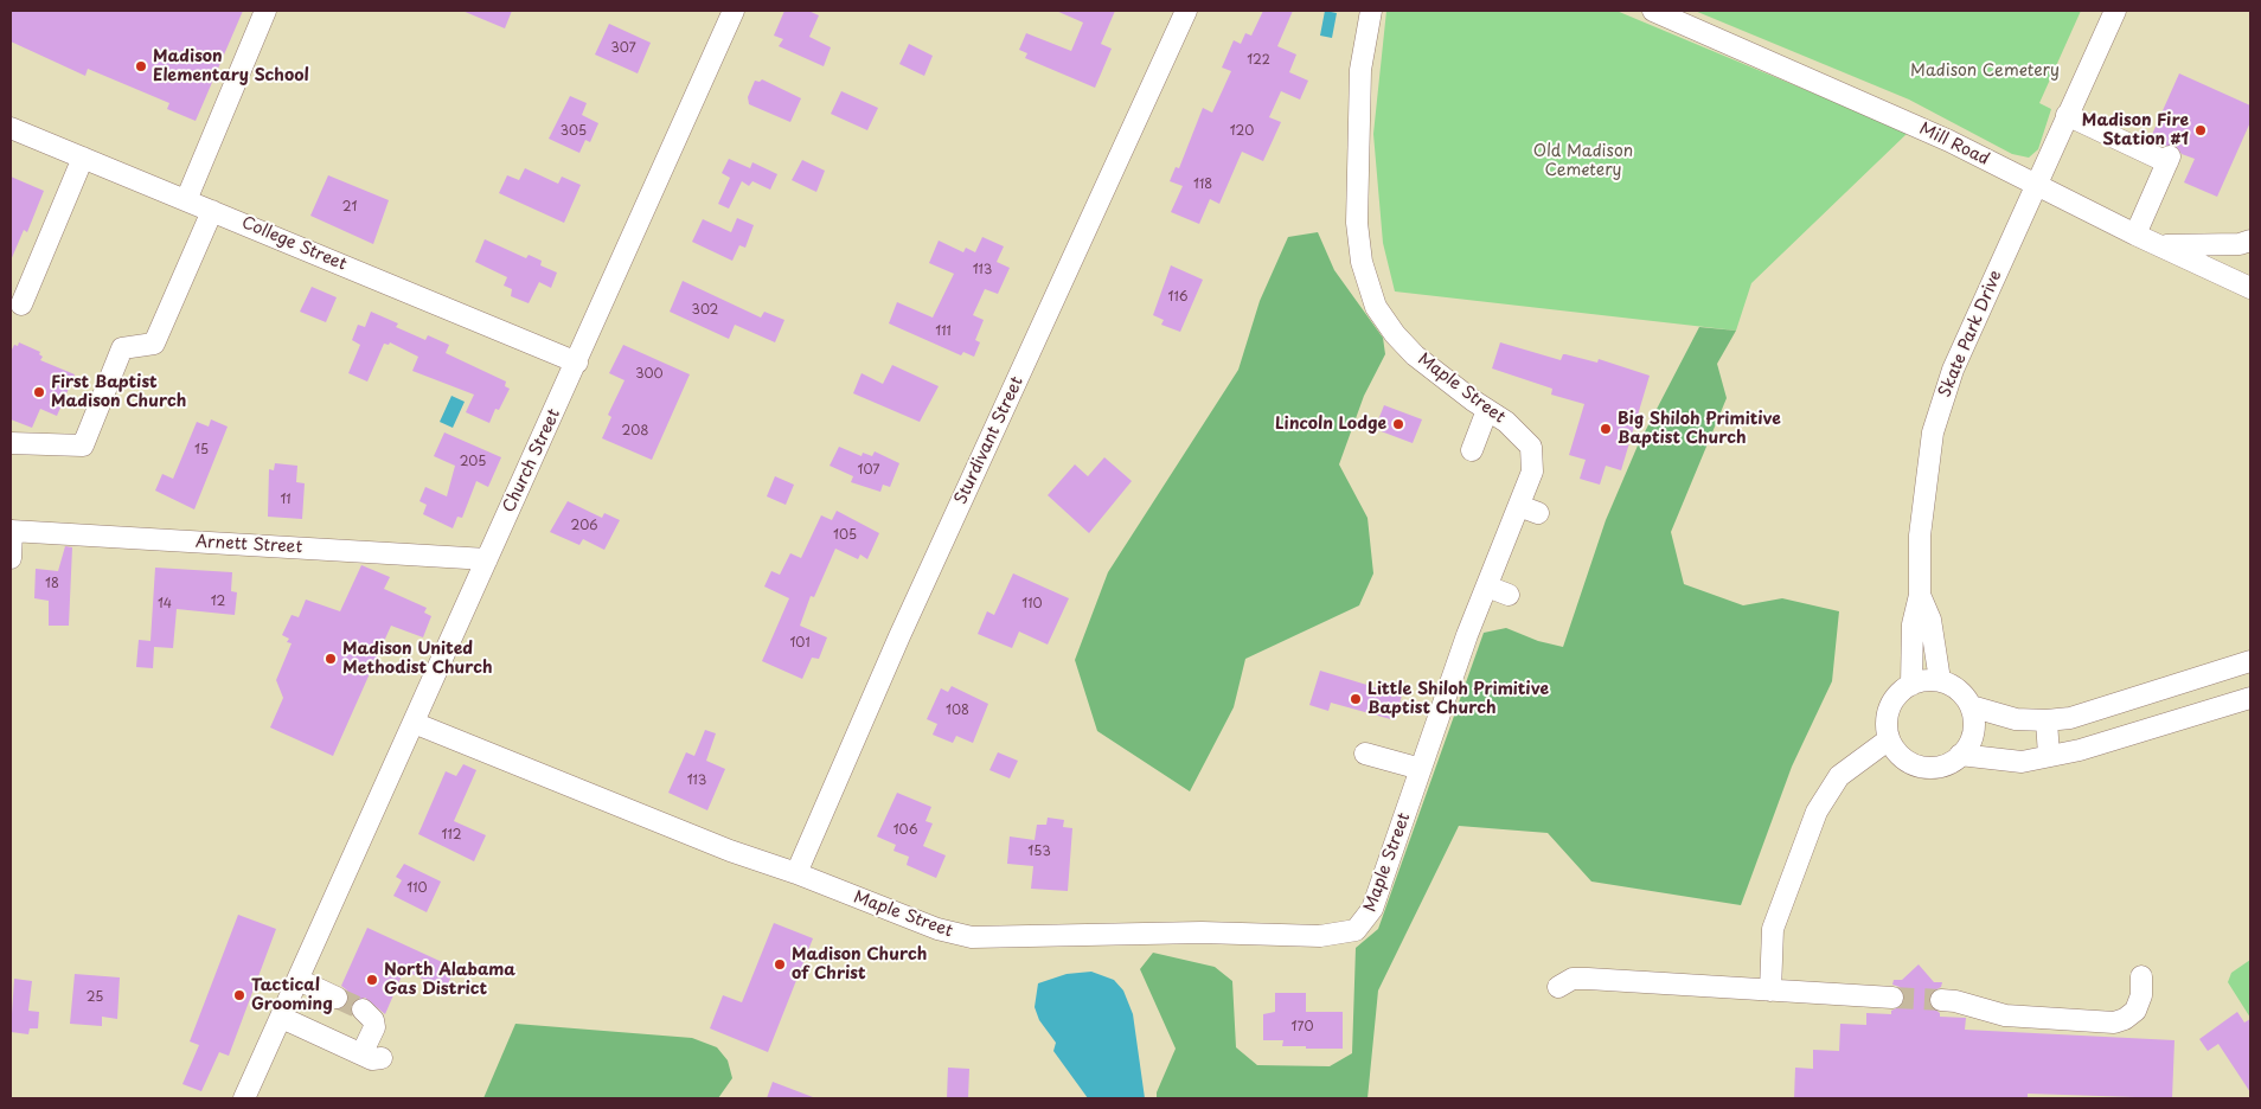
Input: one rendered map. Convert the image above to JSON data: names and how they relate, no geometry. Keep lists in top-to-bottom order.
{
  "streets": {
    "street": [
      "Mill Road",
      "College Street",
      "Skate Park Drive",
      "Maple Street",
      "Sturdivant Street",
      "Church Street",
      "Arnett Street"
    ]
  },
  "crossings": [
    ["Mill Road", "Skate Park Drive"],
    ["College Street", "Church Street"],
    ["Maple Street", "Sturdivant Street"],
    ["Maple Street", "Church Street"],
    ["Church Street", "Arnett Street"]
  ],
  "parks": ["Madison Cemetery", "Old Madison Cemetery"],
  "places": [
    "Madison Elementary School",
    "Madison Fire Station #1",
    "First Baptist Madison Church",
    "Lincoln Lodge",
    "Big Shiloh Primitive Baptist Church",
    "Madison United Methodist Church",
    "Little Shiloh Primitive Baptist Church",
    "Madison Church of Christ",
    "North Alabama Gas District",
    "Tactical Grooming"
  ],
  "house_numbers": [
    "307",
    "122",
    "305",
    "120",
    "118",
    "21",
    "113",
    "116",
    "302",
    "111",
    "300",
    "208",
    "15",
    "205",
    "107",
    "11",
    "206",
    "105",
    "18",
    "12",
    "14",
    "110",
    "101",
    "108",
    "113",
    "106",
    "112",
    "153",
    "110",
    "25",
    "170"
  ]
}
